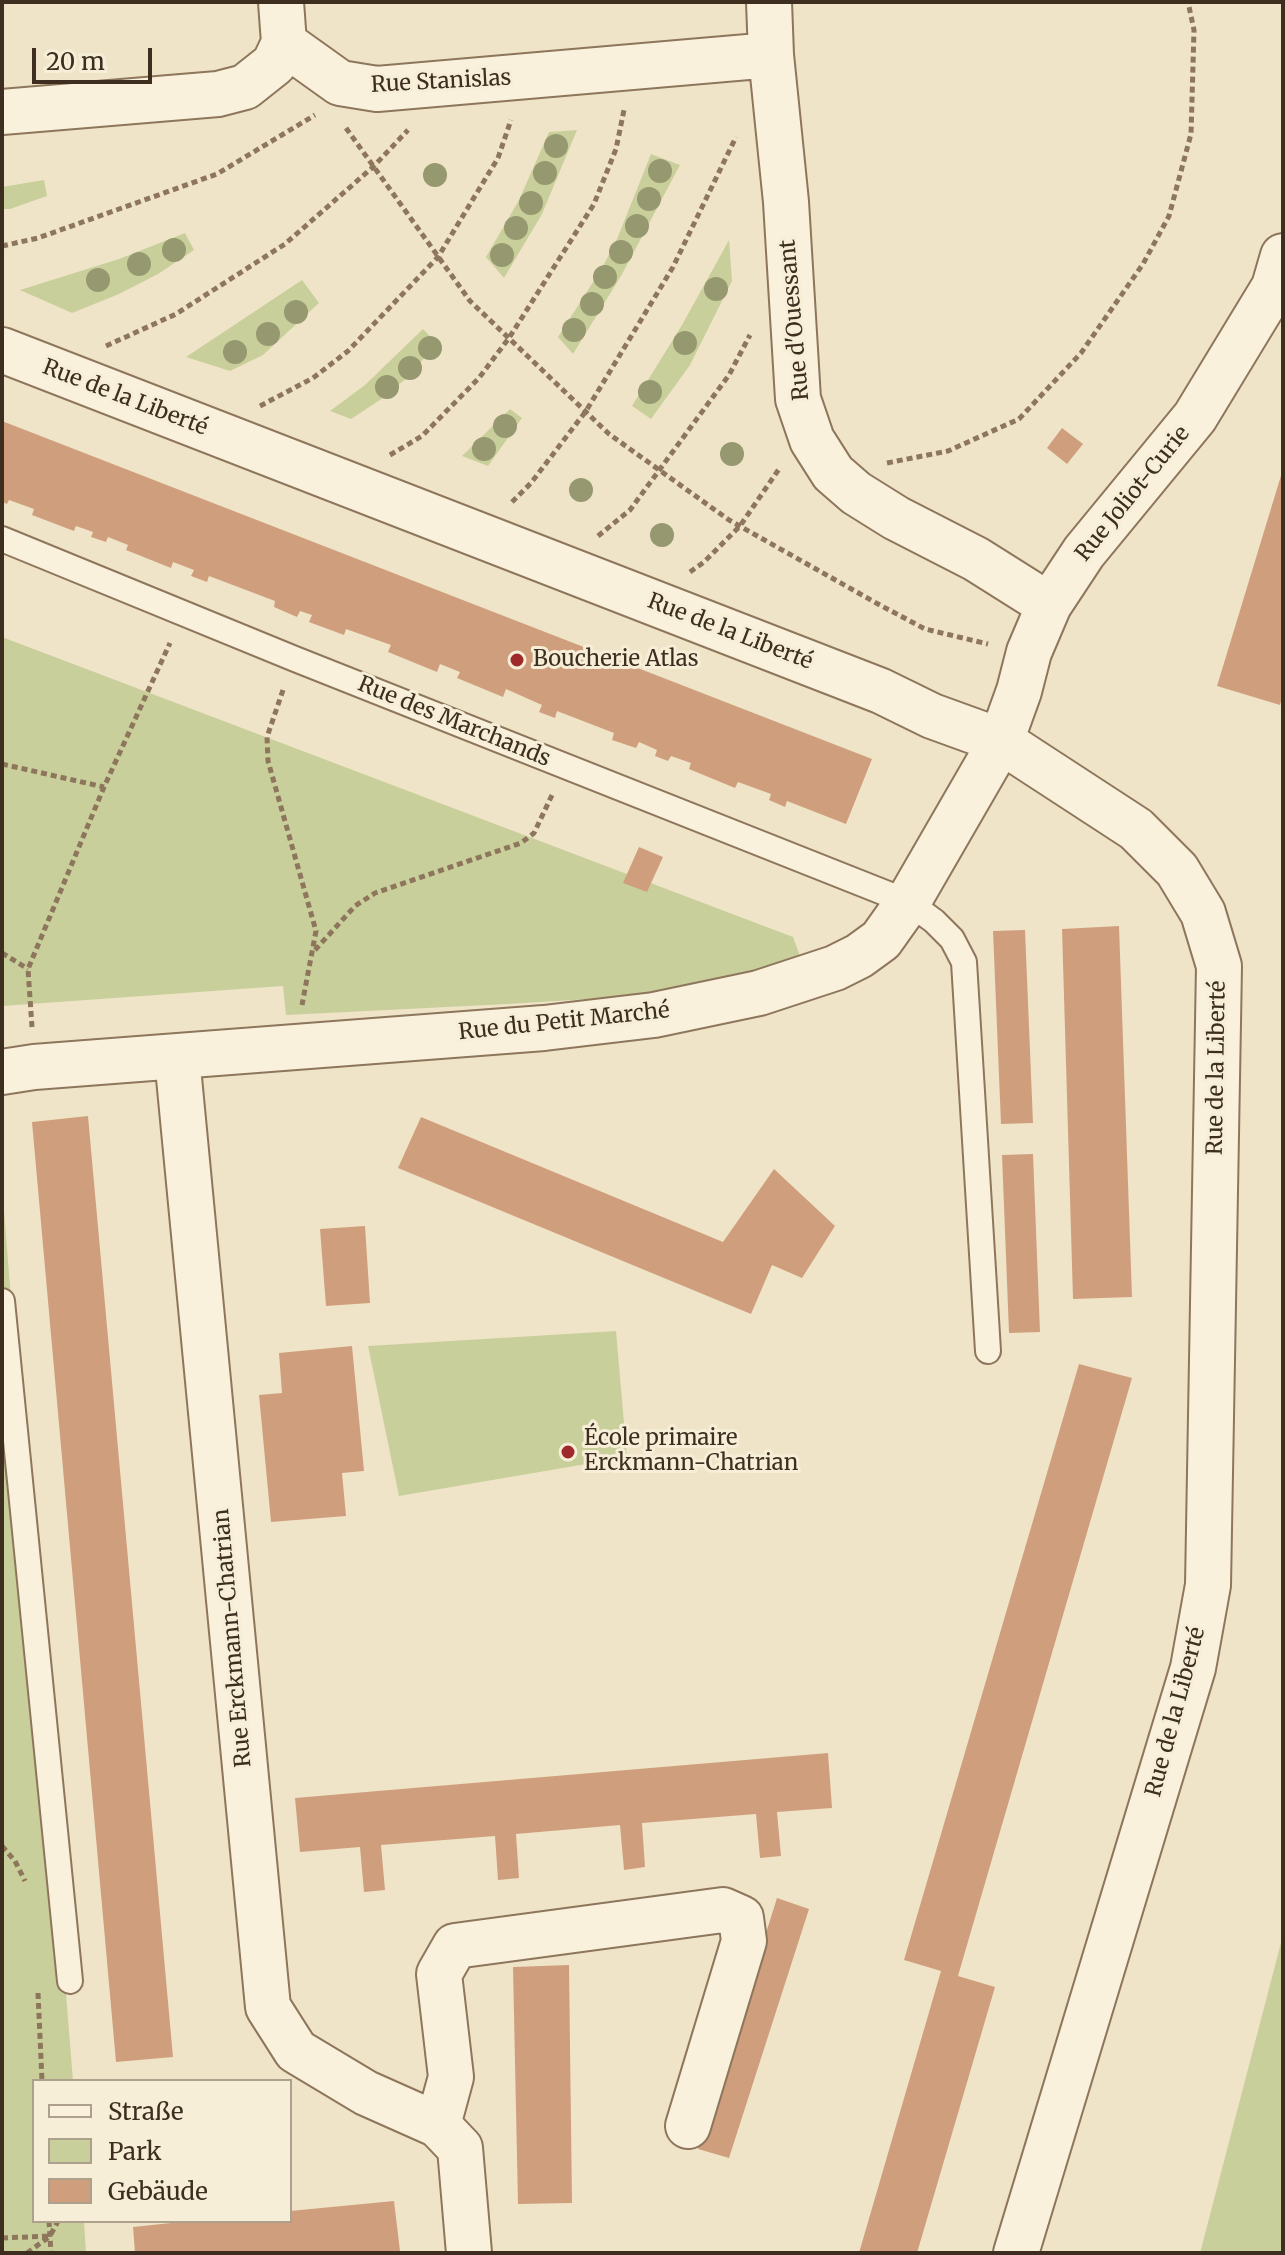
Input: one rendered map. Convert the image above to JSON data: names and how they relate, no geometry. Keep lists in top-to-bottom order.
{
  "streets": {
    "street": [
      "Rue Stanislas",
      "Rue d'Ouessant",
      "Rue de la Liberté",
      "Rue Joliot-Curie",
      "Rue du Petit Marché",
      "Rue Erckmann-Chatrian"
    ],
    "lane": ["Rue des Marchands"]
  },
  "crossings": [
    ["Rue Stanislas", "Rue d'Ouessant"],
    ["Rue d'Ouessant", "Rue Joliot-Curie"],
    ["Rue de la Liberté", "Rue Joliot-Curie"],
    ["Rue de la Liberté", "Rue du Petit Marché"],
    ["Rue Joliot-Curie", "Rue du Petit Marché"],
    ["Rue des Marchands", "Rue du Petit Marché"],
    ["Rue du Petit Marché", "Rue Erckmann-Chatrian"]
  ],
  "places": ["Boucherie Atlas", "École primaire Erckmann-Chatrian"],
  "legend": ["Straße", "Park", "Gebäude"],
  "scale_bar": "20 m"
}
